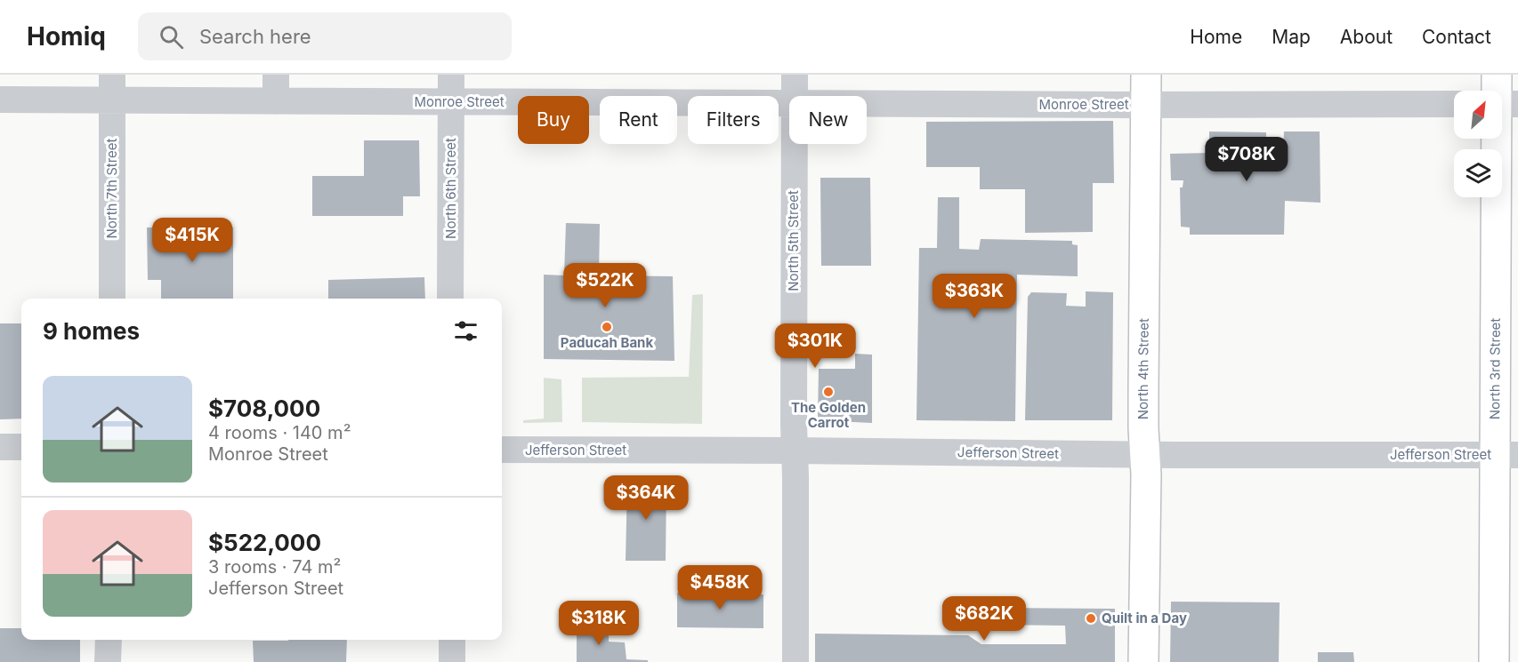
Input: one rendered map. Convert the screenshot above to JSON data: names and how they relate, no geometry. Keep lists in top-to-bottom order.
{
  "streets": {
    "main road": ["North 3rd Street", "North 4th Street"],
    "street": [
      "Monroe Street",
      "North 7th Street",
      "North 6th Street",
      "North 5th Street",
      "Jefferson Street"
    ]
  },
  "crossings": [
    ["Monroe Street", "North 7th Street"],
    ["Monroe Street", "North 6th Street"],
    ["Monroe Street", "North 4th Street"],
    ["North 5th Street", "Jefferson Street"],
    ["North 3rd Street", "Jefferson Street"],
    ["North 4th Street", "Jefferson Street"]
  ],
  "places": ["Paducah Bank", "The Golden Carrot", "Quilt in a Day"],
  "north": "top right",
  "page": {
    "header": "Homiq",
    "search": "Search here",
    "nav": [
      "Home",
      "Map",
      "About",
      "Contact"
    ],
    "chip": [
      "Buy",
      "Rent",
      "Filters",
      "New"
    ],
    "price": [
      "$708K",
      "$415K",
      "$522K",
      "$363K",
      "$301K",
      "$364K",
      "$458K",
      "$682K",
      "$318K"
    ],
    "heading": "9 homes",
    "list": [
      {
        "name": "$708,000",
        "note": "4 rooms · 140 m² · Monroe Street"
      },
      {
        "name": "$522,000",
        "note": "3 rooms · 74 m² · Jefferson Street"
      }
    ]
  }
}
